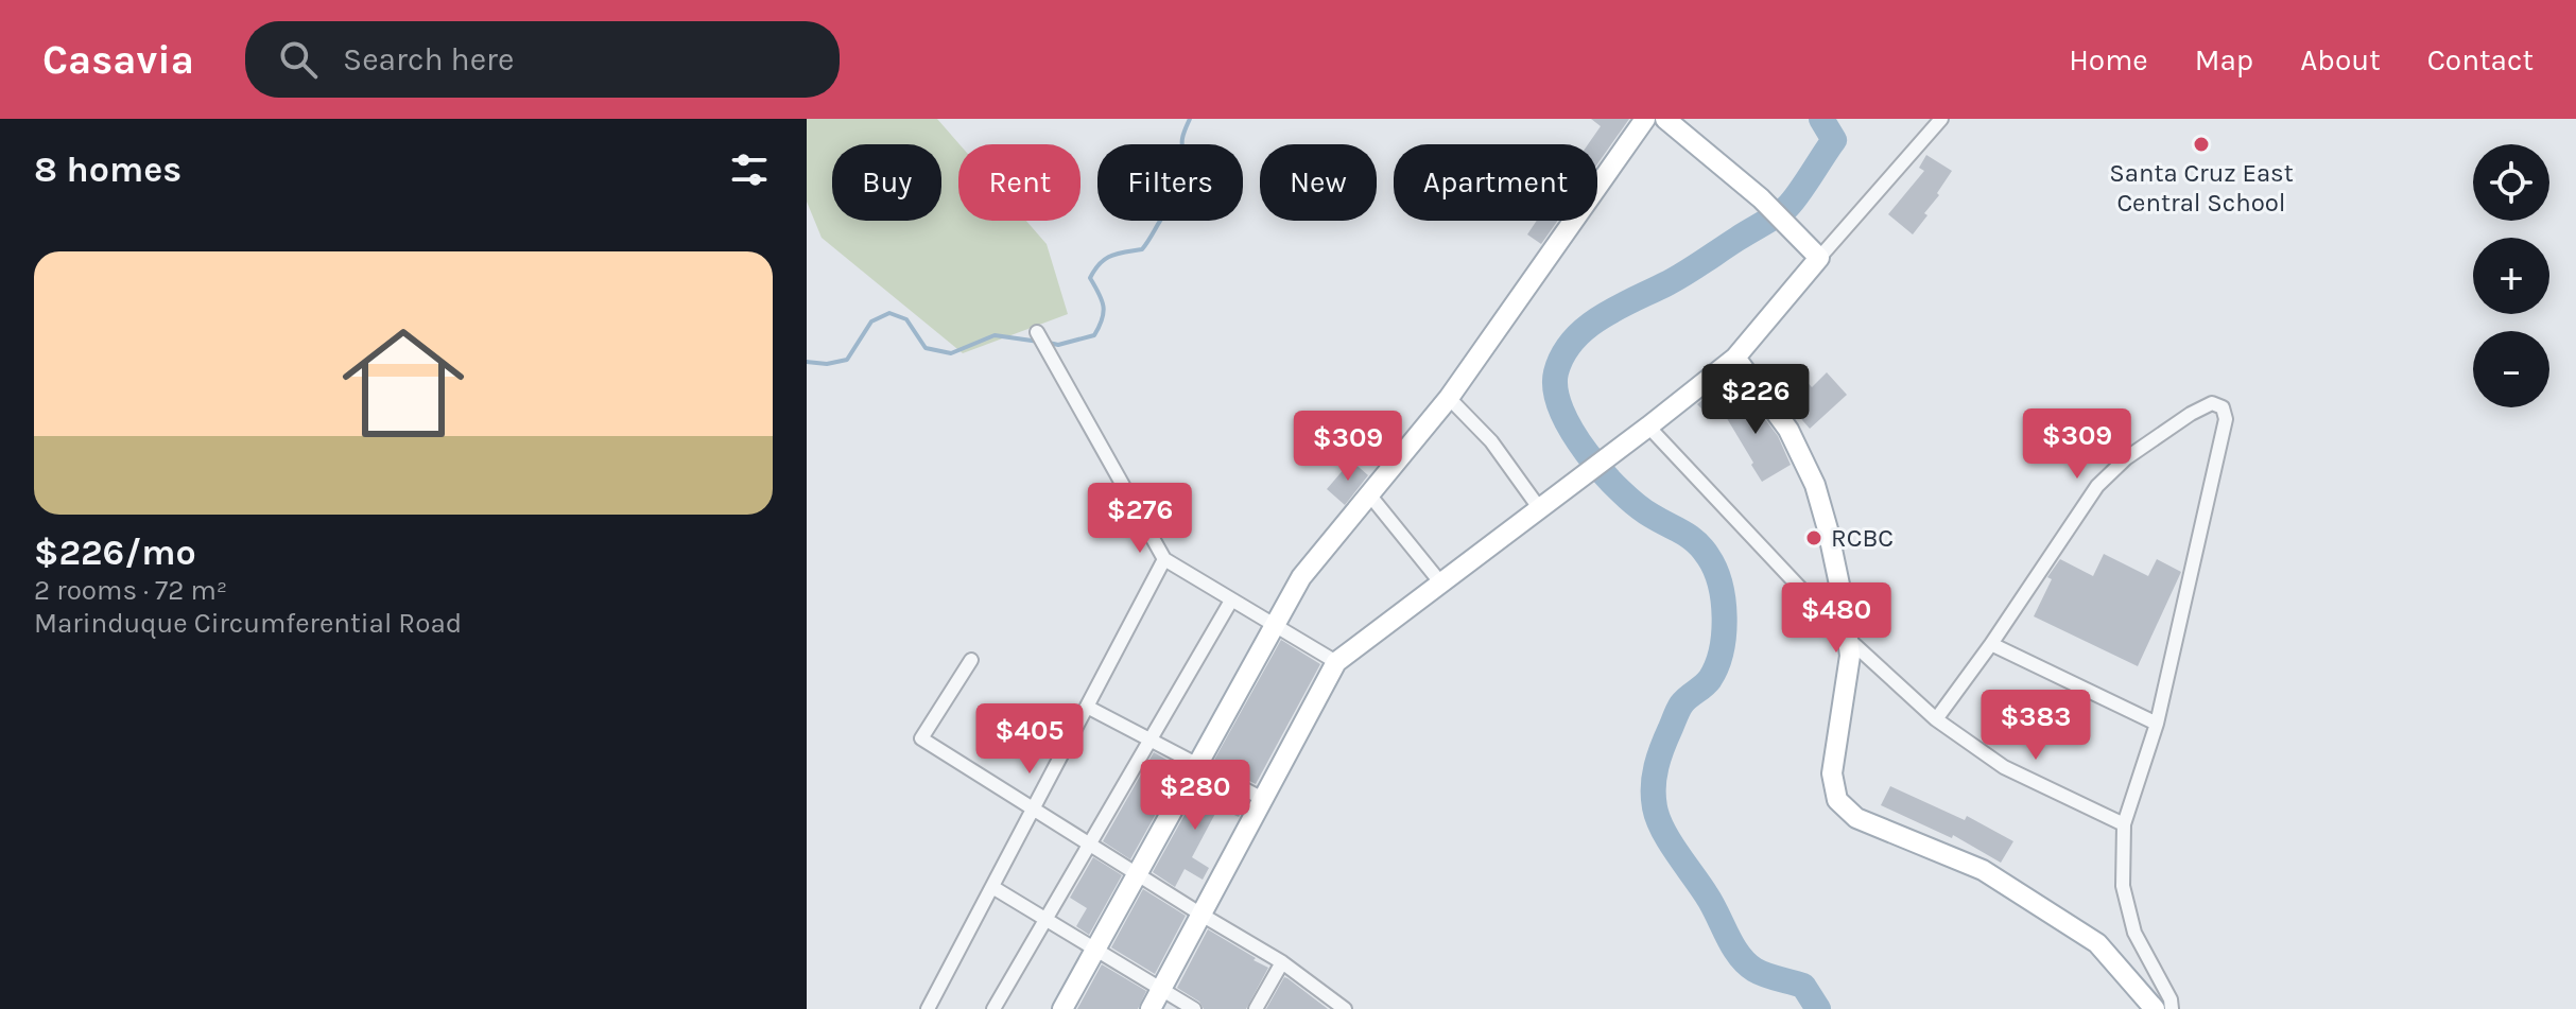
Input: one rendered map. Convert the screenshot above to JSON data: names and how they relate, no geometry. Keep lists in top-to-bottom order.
{
  "places": ["Santa Cruz East Central School", "RCBC"],
  "page": {
    "header": "Casavia",
    "search": "Search here",
    "nav": [
      "Home",
      "Map",
      "About",
      "Contact"
    ],
    "heading": "8 homes",
    "map_buttons": ["+", "−"],
    "chip": [
      "Buy",
      "Rent",
      "Filters",
      "New",
      "Apartment"
    ],
    "list": [
      {
        "name": "$226/mo",
        "note": "2 rooms · 72 m² · Marinduque Circumferential Road"
      }
    ],
    "price": [
      "$226",
      "$309",
      "$309",
      "$276",
      "$480",
      "$383",
      "$405",
      "$280"
    ]
  }
}
